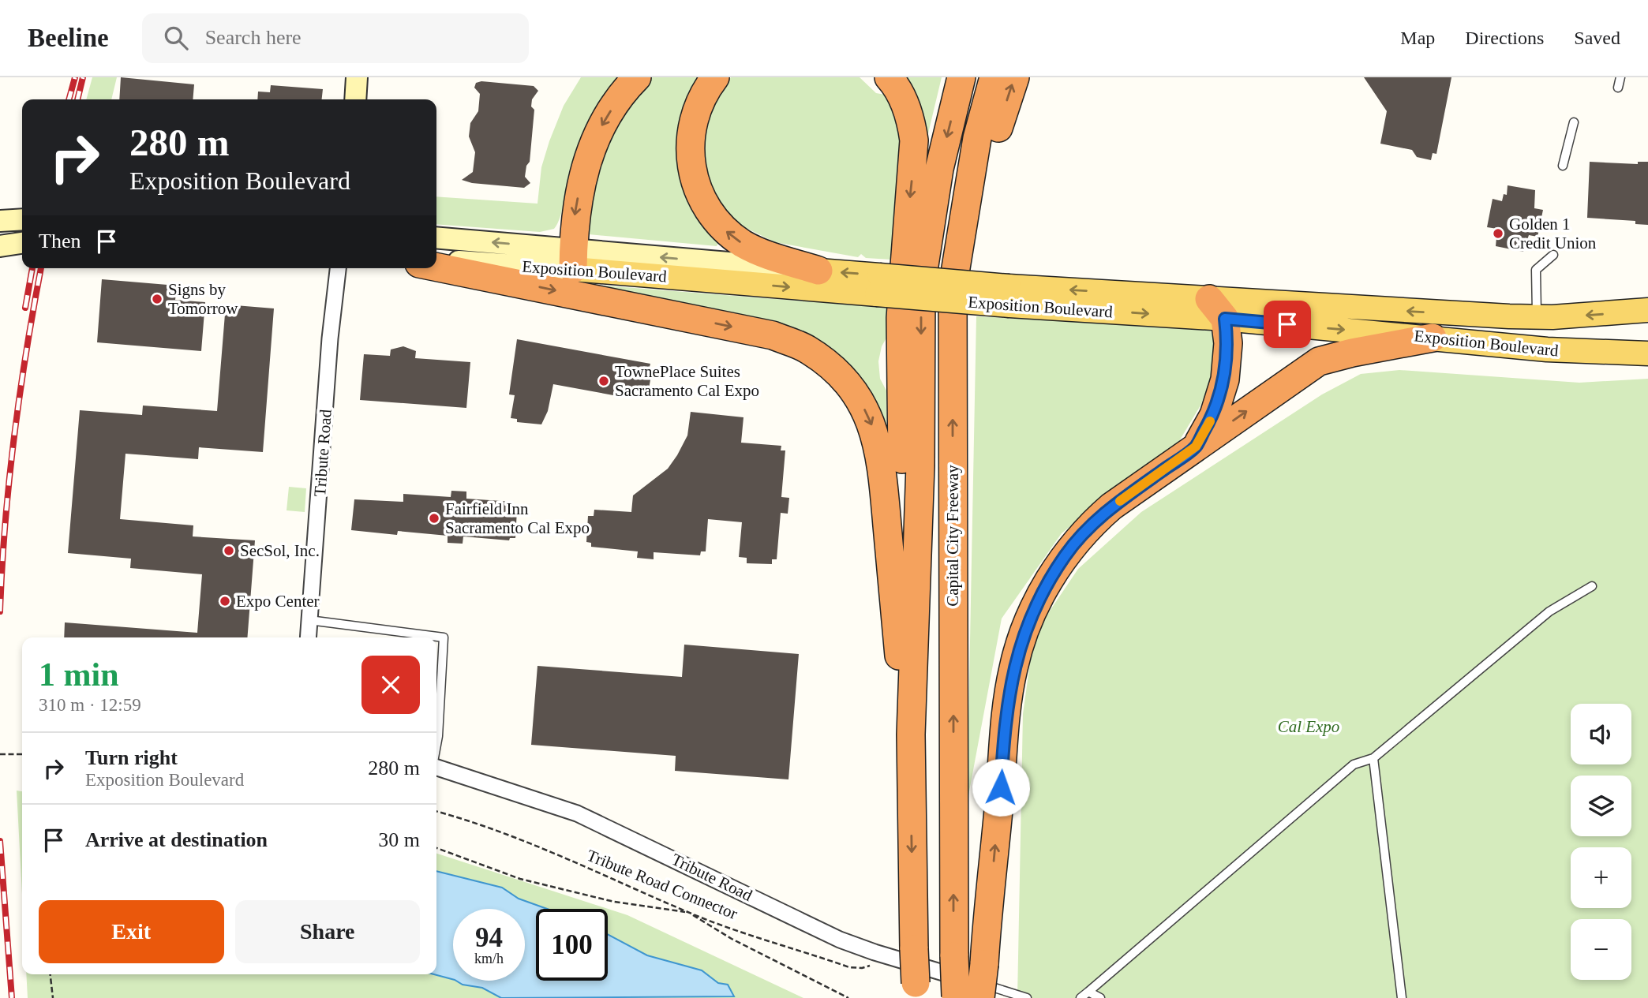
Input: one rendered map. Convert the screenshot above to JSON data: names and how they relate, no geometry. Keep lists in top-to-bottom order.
{
  "streets": {
    "highway": ["Capital City Freeway"],
    "main road": ["Exposition Boulevard"],
    "street": ["Tribute Road"],
    "path": ["Tribute Road Connector"]
  },
  "crossings": [
    ["Tribute Road", "Capital City Freeway"],
    ["Tribute Road", "Tribute Road Connector"]
  ],
  "parks": ["Cal Expo"],
  "places": [
    "Golden 1 Credit Union",
    "Signs by Tomorrow",
    "TownePlace Suites Sacramento Cal Expo",
    "Fairfield Inn Sacramento Cal Expo",
    "SecSol, Inc.",
    "Expo Center"
  ],
  "page": {
    "header": "Beeline",
    "search": "Search here",
    "nav": ["Map", "Directions", "Saved"],
    "turn": ["280 m", "Exposition Boulevard"],
    "then": "Then",
    "heading": ["1 min", "310 m · 12:59"],
    "map_buttons": ["+", "−"],
    "list": [
      {
        "name": "Turn right",
        "note": "Exposition Boulevard",
        "value": "280 m"
      },
      {
        "name": "Arrive at destination",
        "value": "30 m"
      }
    ],
    "buttons": ["Exit", "Share"],
    "speed": "94 km/h",
    "limit": "100"
  }
}
